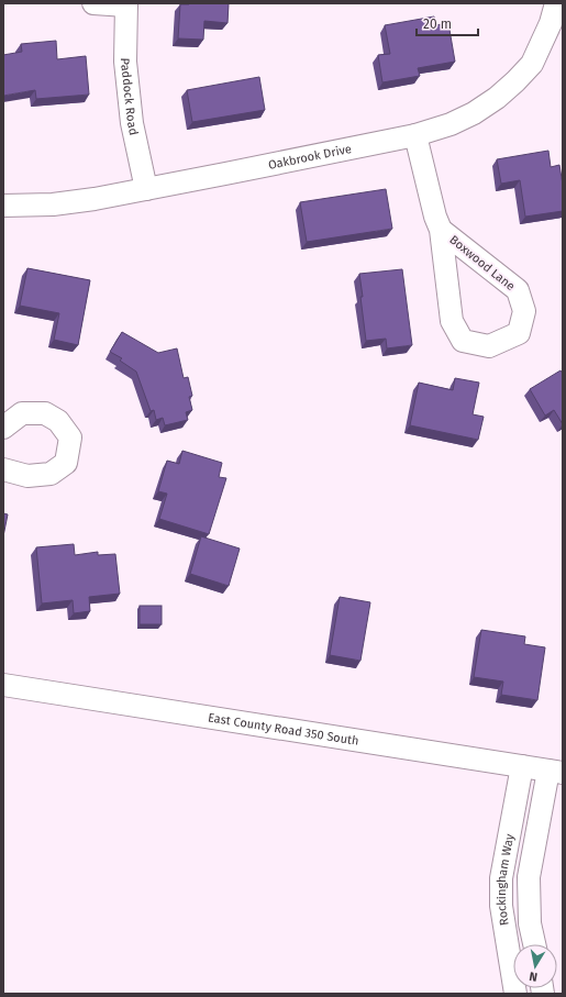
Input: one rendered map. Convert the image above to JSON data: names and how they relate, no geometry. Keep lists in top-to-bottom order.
{
  "streets": {
    "street": [
      "Paddock Road",
      "Oakbrook Drive",
      "Boxwood Lane",
      "East County Road 350 South",
      "Rockingham Way"
    ]
  },
  "crossings": [
    ["Paddock Road", "Oakbrook Drive"],
    ["Oakbrook Drive", "Boxwood Lane"],
    ["East County Road 350 South", "Rockingham Way"]
  ],
  "scale_bar": "20 m",
  "north": "bottom"
}
